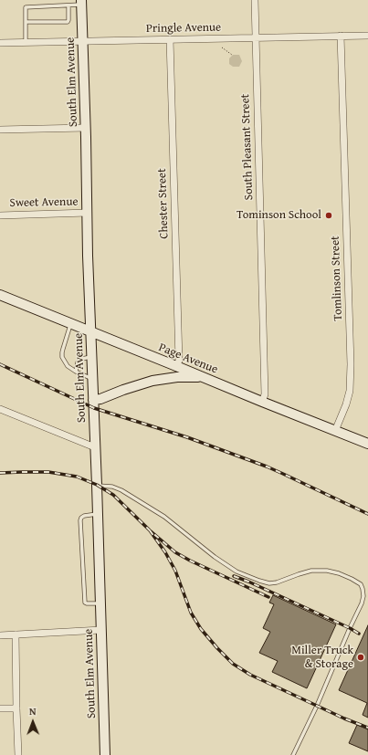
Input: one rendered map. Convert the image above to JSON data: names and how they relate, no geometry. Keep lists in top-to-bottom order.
{
  "streets": {
    "street": [
      "Pringle Avenue",
      "South Elm Avenue",
      "South Pleasant Street",
      "Sweet Avenue",
      "Chester Street",
      "Tomlinson Street",
      "Page Avenue"
    ]
  },
  "crossings": [
    ["Pringle Avenue", "South Elm Avenue"],
    ["Pringle Avenue", "South Pleasant Street"],
    ["Pringle Avenue", "Chester Street"],
    ["Pringle Avenue", "Tomlinson Street"],
    ["South Elm Avenue", "Sweet Avenue"],
    ["South Elm Avenue", "Page Avenue"],
    ["South Pleasant Street", "Page Avenue"],
    ["Chester Street", "Page Avenue"],
    ["Tomlinson Street", "Page Avenue"]
  ],
  "places": ["Tominson School", "Miller Truck & Storage"],
  "north": "top"
}
